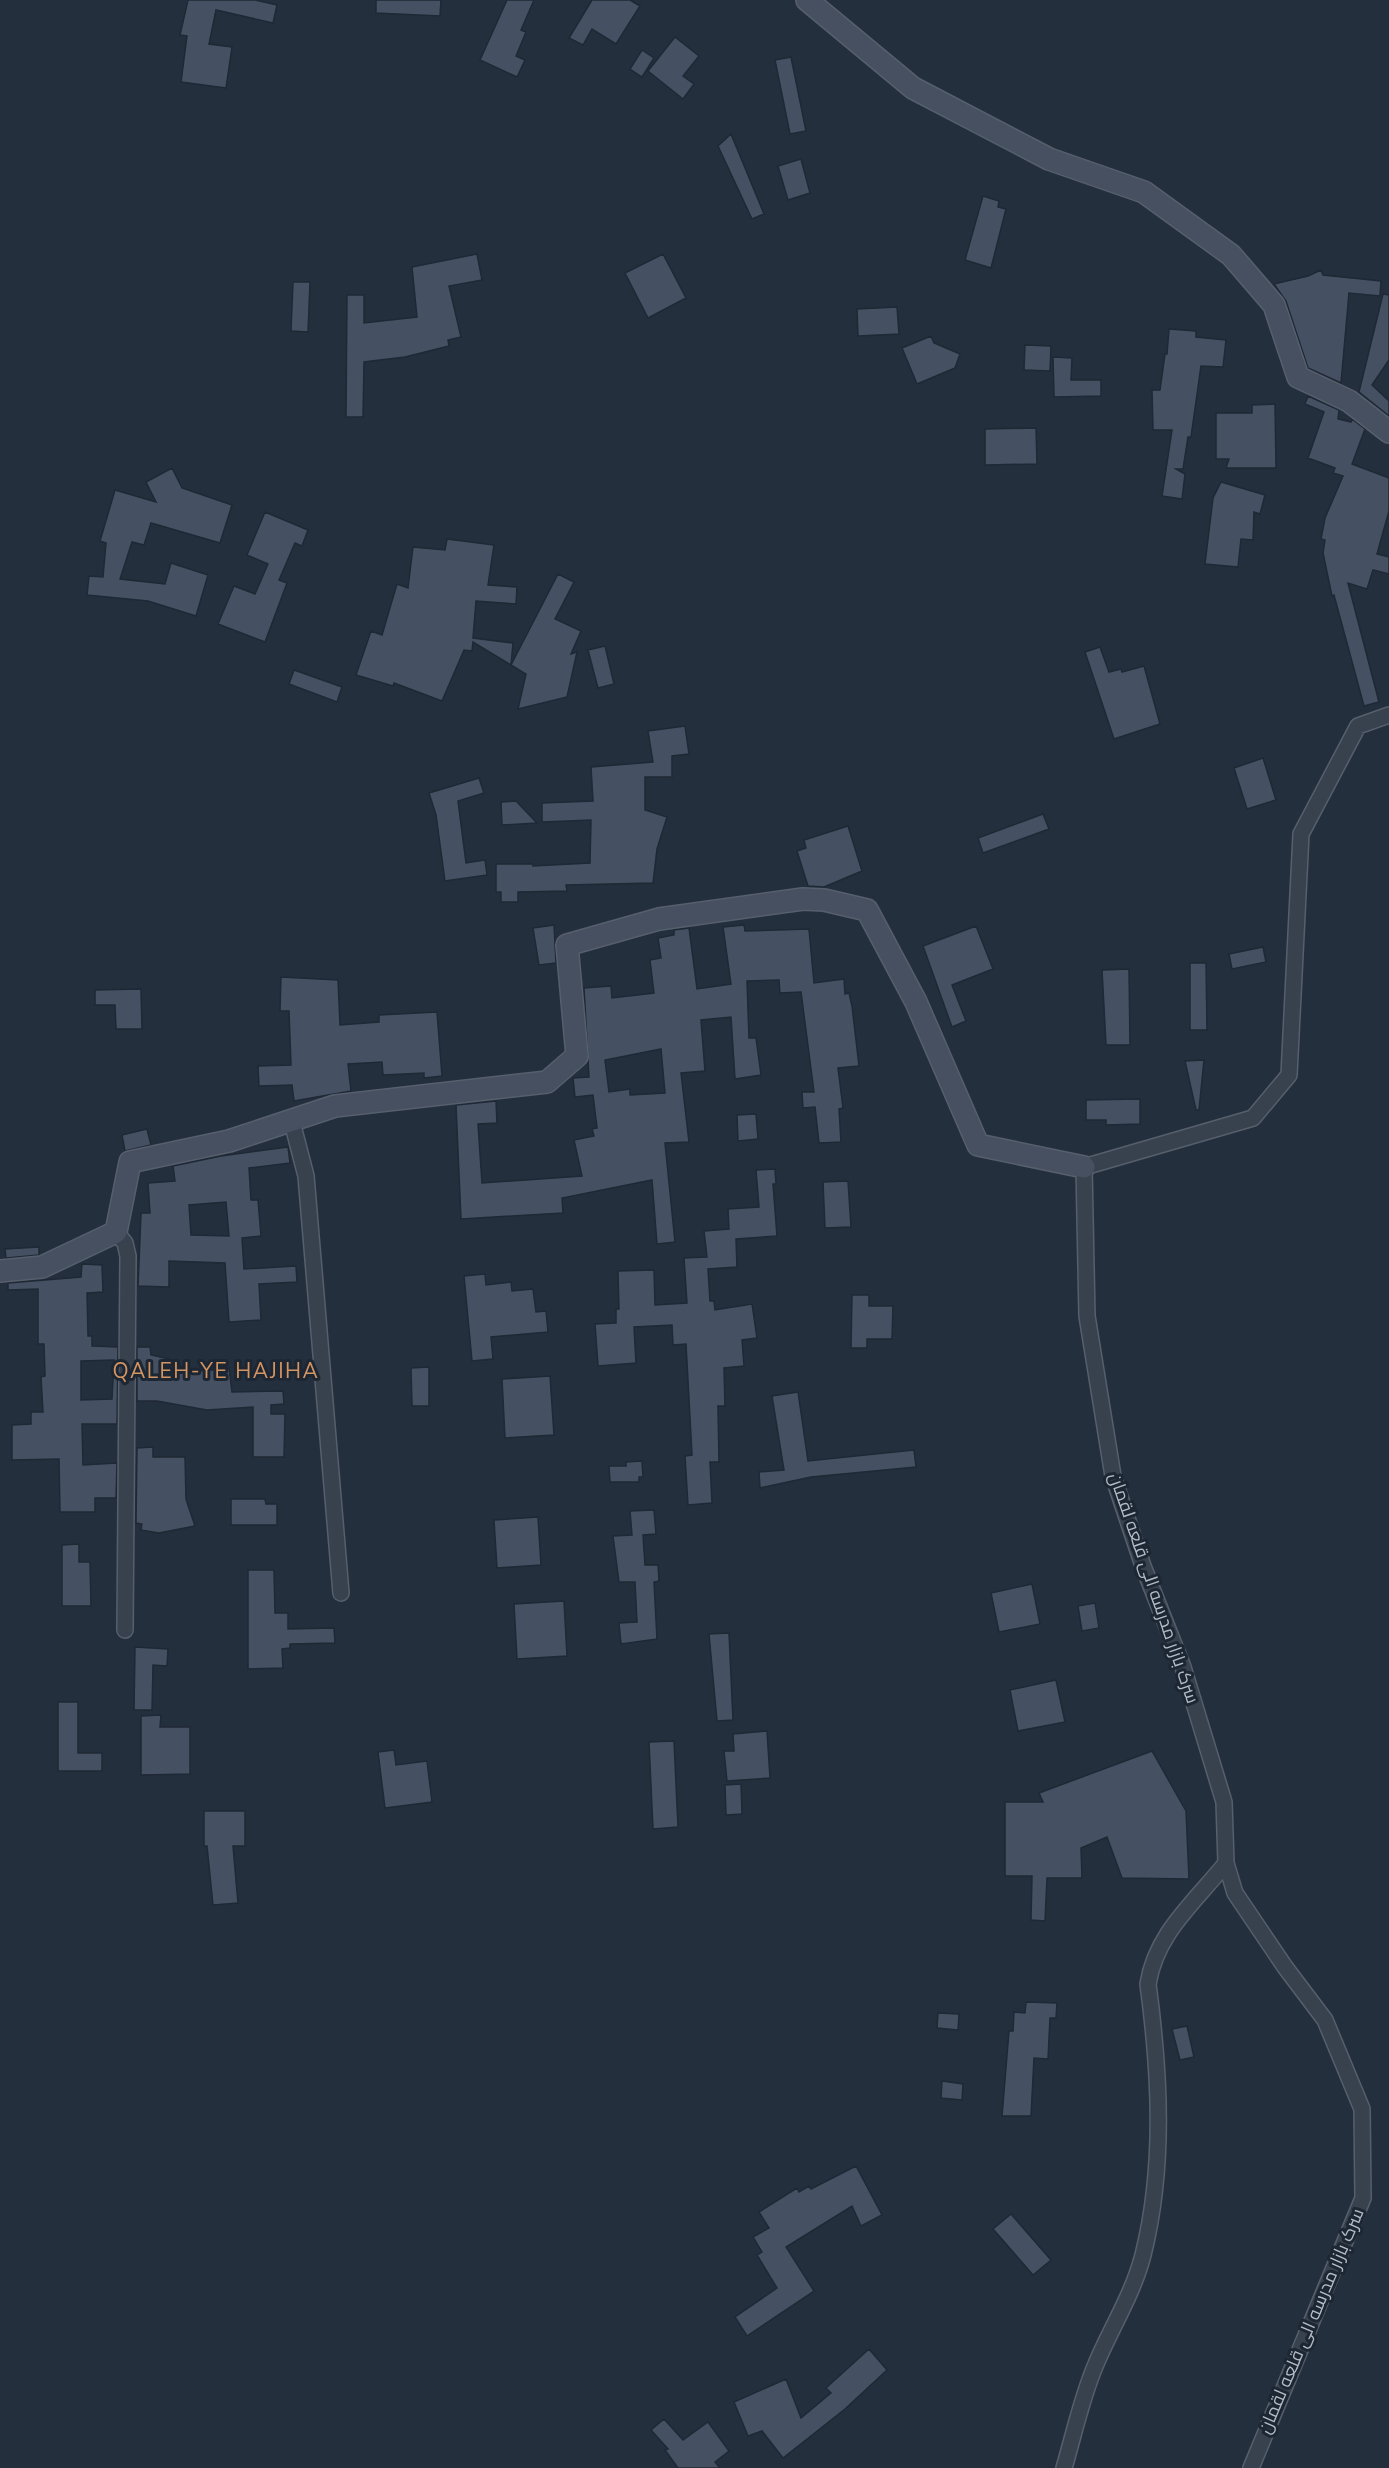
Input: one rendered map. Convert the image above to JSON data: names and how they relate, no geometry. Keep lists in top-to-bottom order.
{
  "streets": {
    "street": ["سرک بازار مدرسه الی قلعه لقمان"]
  },
  "districts": ["QALEH-YE HAJIHA"]
}
